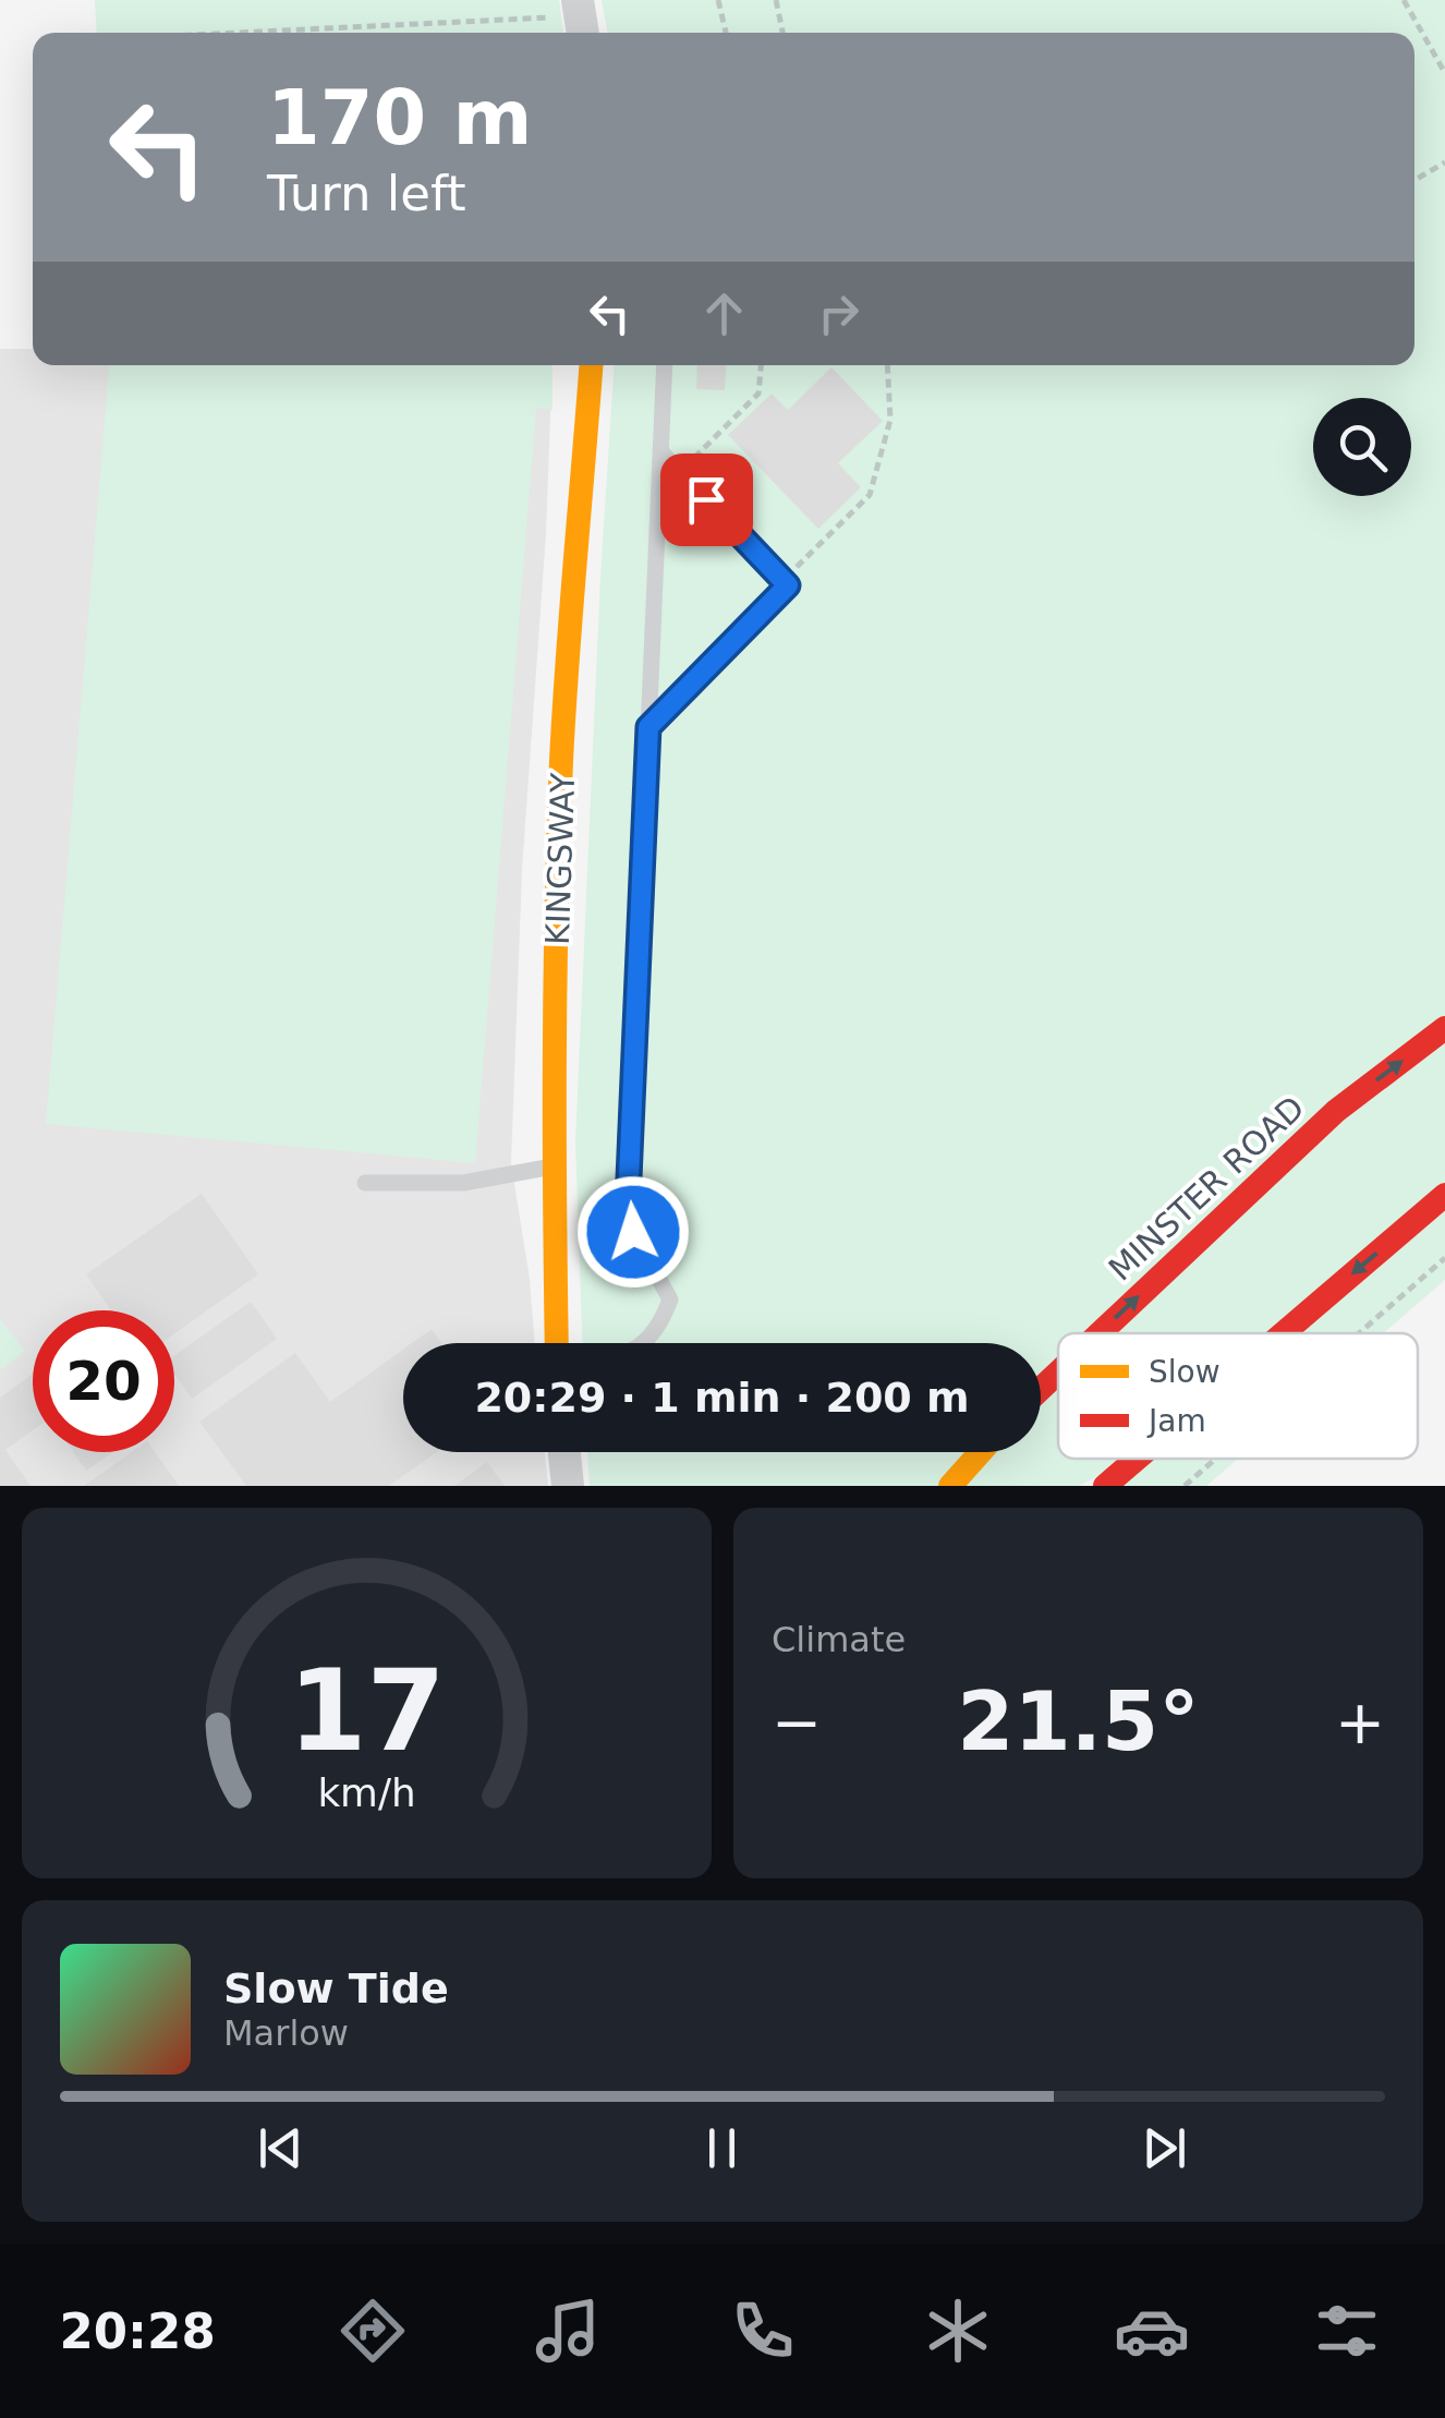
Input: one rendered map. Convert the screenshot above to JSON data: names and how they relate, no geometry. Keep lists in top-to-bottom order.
{
  "streets": {
    "main road": ["KINGSWAY", "MINSTER ROAD"]
  },
  "legend": ["Slow", "Jam"],
  "page": {
    "turn": ["170 m", "Turn left"],
    "limit": "20",
    "trip": "20:29 · 1 min · 200 m",
    "tile": "Climate",
    "heat": ["−", "21.5°", "+"],
    "song": ["Slow Tide", "Marlow"],
    "tabs": "20:28",
    "gauge": ["17", "km/h"]
  }
}
